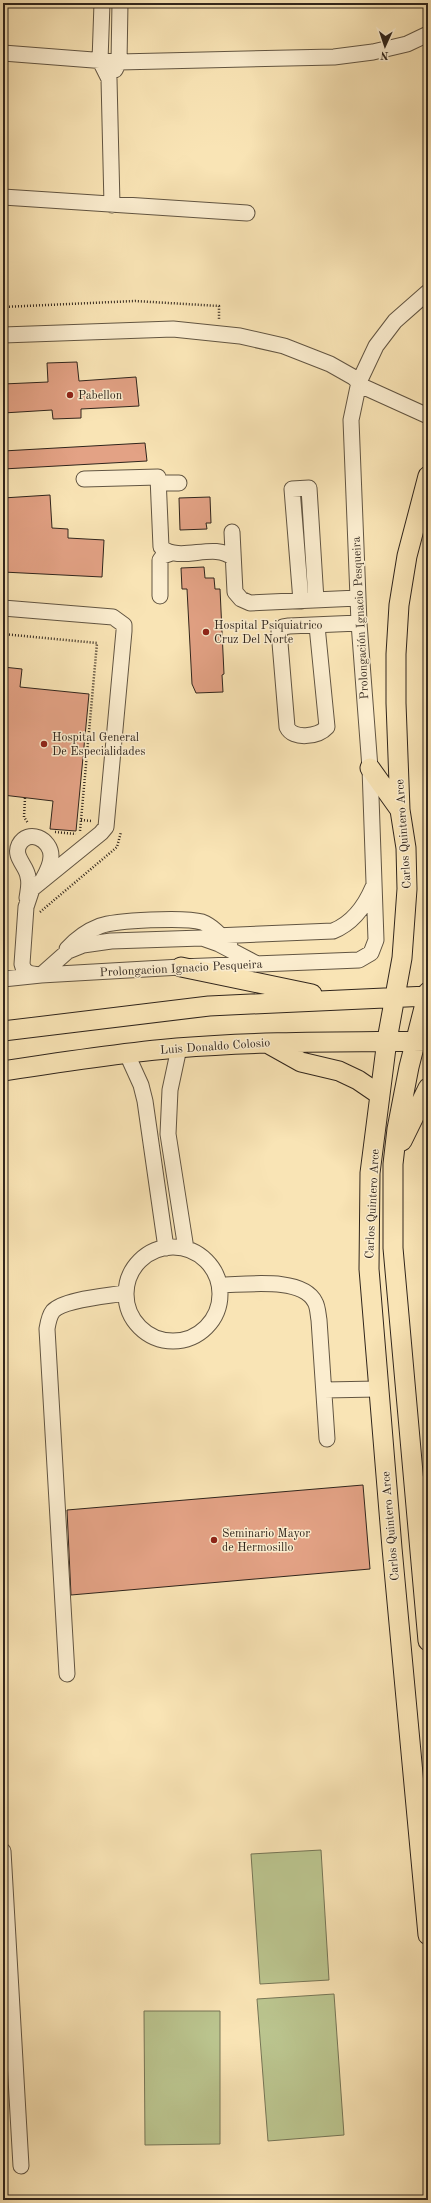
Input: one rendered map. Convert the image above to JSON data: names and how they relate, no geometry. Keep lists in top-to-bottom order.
{
  "streets": {
    "main road": ["Carlos Quintero Arce", "Luis Donaldo Colosio"],
    "street": ["Prolongación Ignacio Pesqueira", "Prolongacion Ignacio Pesqueira"]
  },
  "crossings": [
    ["Prolongación Ignacio Pesqueira", "Prolongacion Ignacio Pesqueira"],
    ["Carlos Quintero Arce", "Luis Donaldo Colosio"]
  ],
  "places": [
    "Pabellon",
    "Hospital Psiquiatrico Cruz Del Norte",
    "Hospital General De Especialidades",
    "Seminario Mayor de Hermosillo"
  ],
  "north": "bottom"
}
